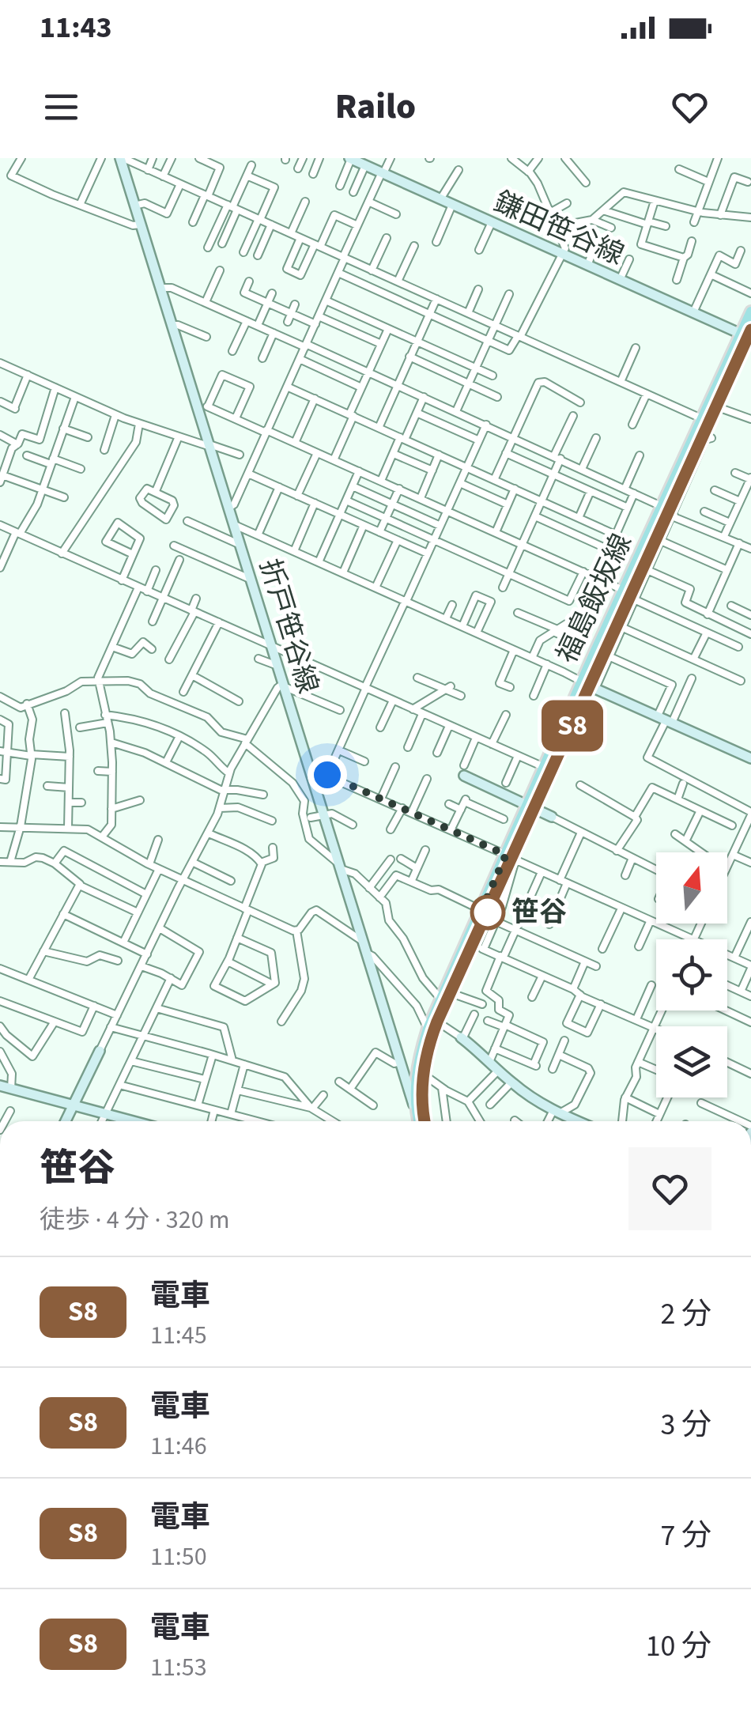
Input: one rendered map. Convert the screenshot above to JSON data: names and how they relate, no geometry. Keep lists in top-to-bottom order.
{
  "streets": {
    "main road": ["福島飯坂線"],
    "street": ["鎌田笹谷線", "折戸笹谷線"]
  },
  "crossings": [
    ["鎌田笹谷線", "福島飯坂線"],
    ["福島飯坂線", "折戸笹谷線"]
  ],
  "places": ["笹谷"],
  "north": "top",
  "page": {
    "status": "11:43",
    "header": "Railo",
    "on_map": "S8",
    "heading": ["笹谷", "徒歩 · 4 分 · 320 m"],
    "list": [
      {
        "mark": "S8",
        "name": "電車",
        "note": "11:45",
        "value": "2 分"
      },
      {
        "mark": "S8",
        "name": "電車",
        "note": "11:46",
        "value": "3 分"
      },
      {
        "mark": "S8",
        "name": "電車",
        "note": "11:50",
        "value": "7 分"
      },
      {
        "mark": "S8",
        "name": "電車",
        "note": "11:53",
        "value": "10 分"
      }
    ]
  }
}
